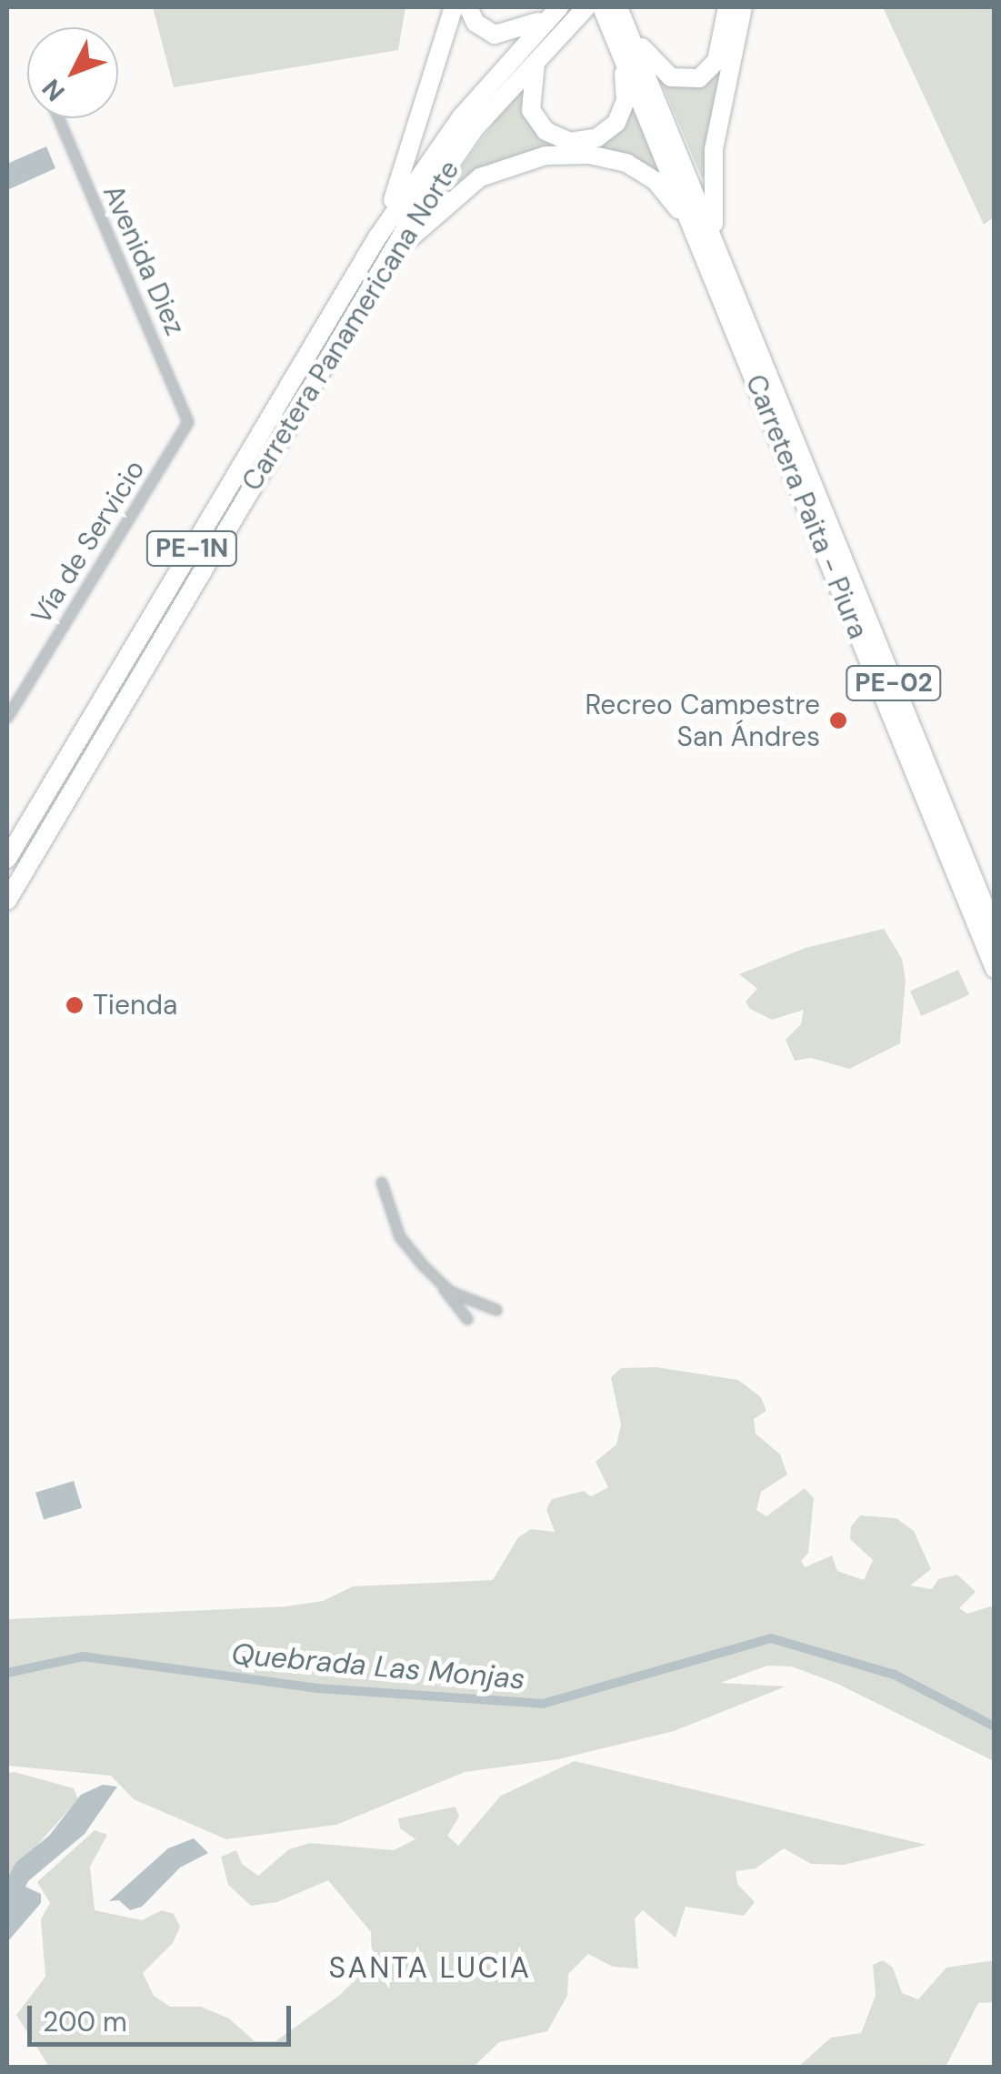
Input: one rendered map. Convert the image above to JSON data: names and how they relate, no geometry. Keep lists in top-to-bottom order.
{
  "streets": {
    "highway": [
      "Carretera Panamericana Norte",
      "Carretera Paita - Piura",
      "PE-1N",
      "PE-02"
    ],
    "street": ["Avenida Diez", "Vía de Servicio"]
  },
  "crossings": [
    ["Avenida Diez", "Vía de Servicio"]
  ],
  "districts": ["SANTA LUCIA"],
  "water": ["Quebrada Las Monjas"],
  "places": ["Recreo Campestre San Ándres", "Tienda"],
  "scale_bar": "200 m",
  "north": "bottom left"
}
